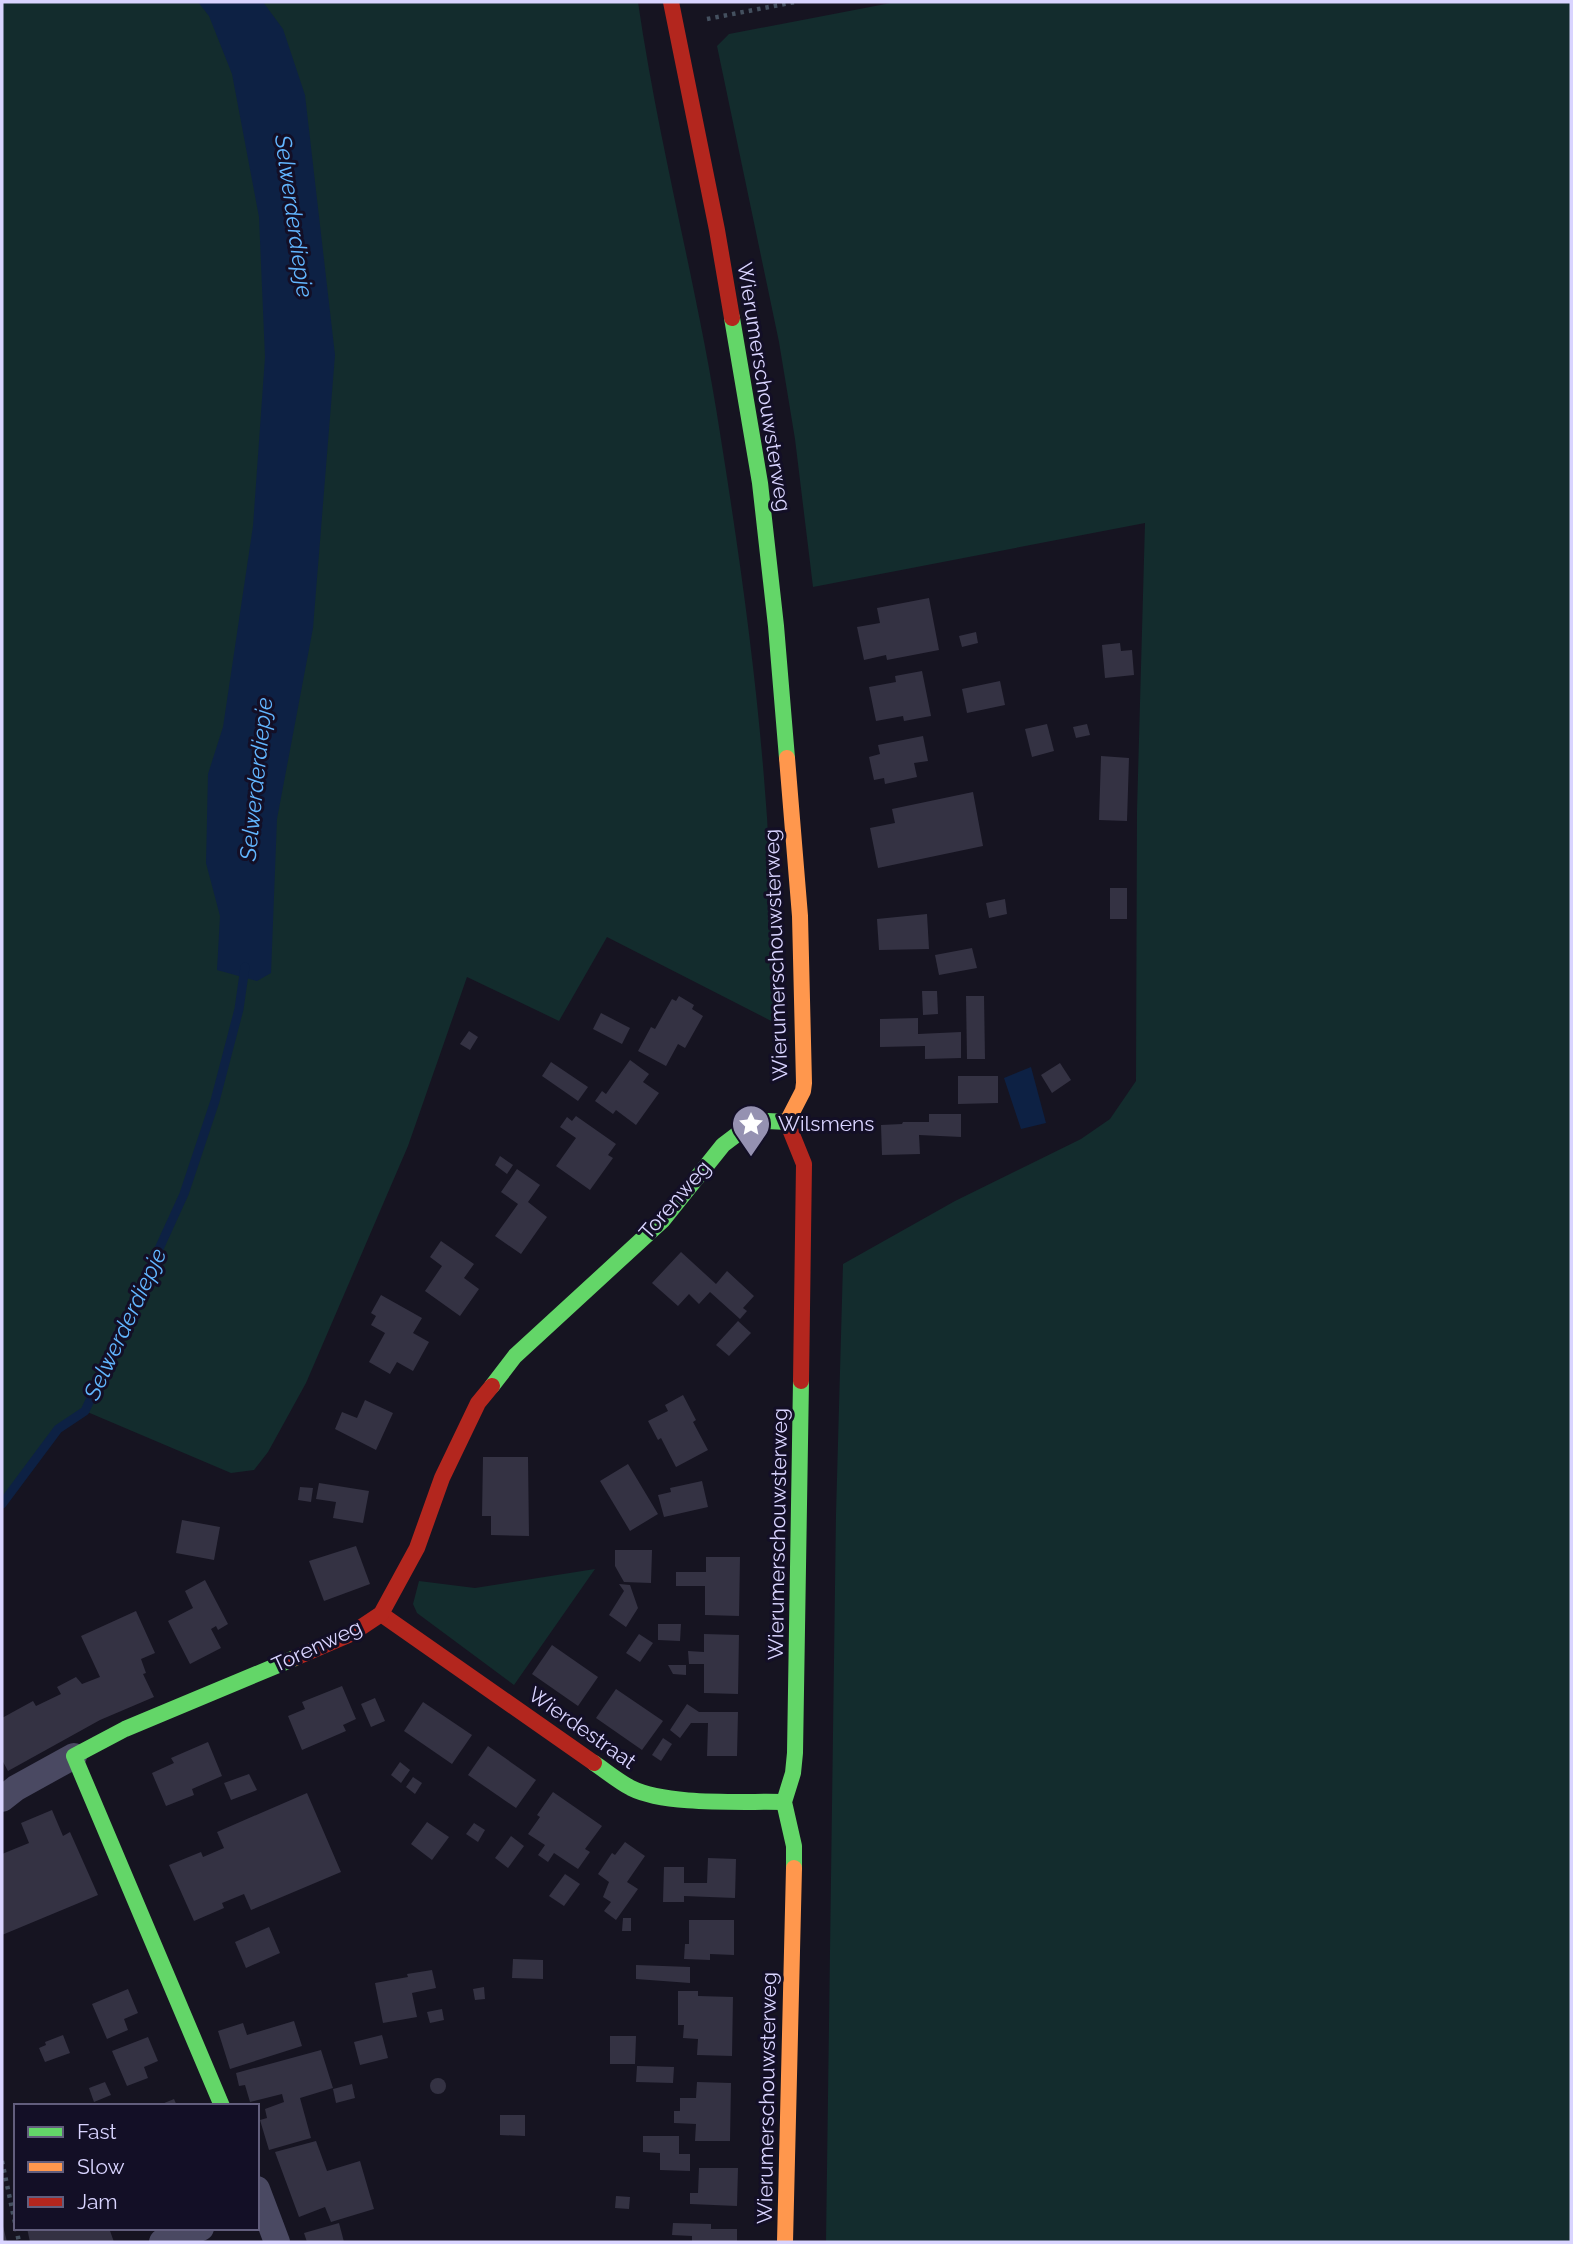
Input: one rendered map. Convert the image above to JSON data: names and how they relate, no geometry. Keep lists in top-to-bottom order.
{
  "streets": {
    "street": ["Wierumerschouwsterweg", "Torenweg", "Wierdestraat"]
  },
  "crossings": [
    ["Wierumerschouwsterweg", "Torenweg"],
    ["Wierumerschouwsterweg", "Wierdestraat"],
    ["Torenweg", "Wierdestraat"]
  ],
  "water": ["Selwerderdiepje"],
  "places": {
    "place": ["Wilsmens"]
  },
  "legend": ["Fast", "Slow", "Jam"]
}
